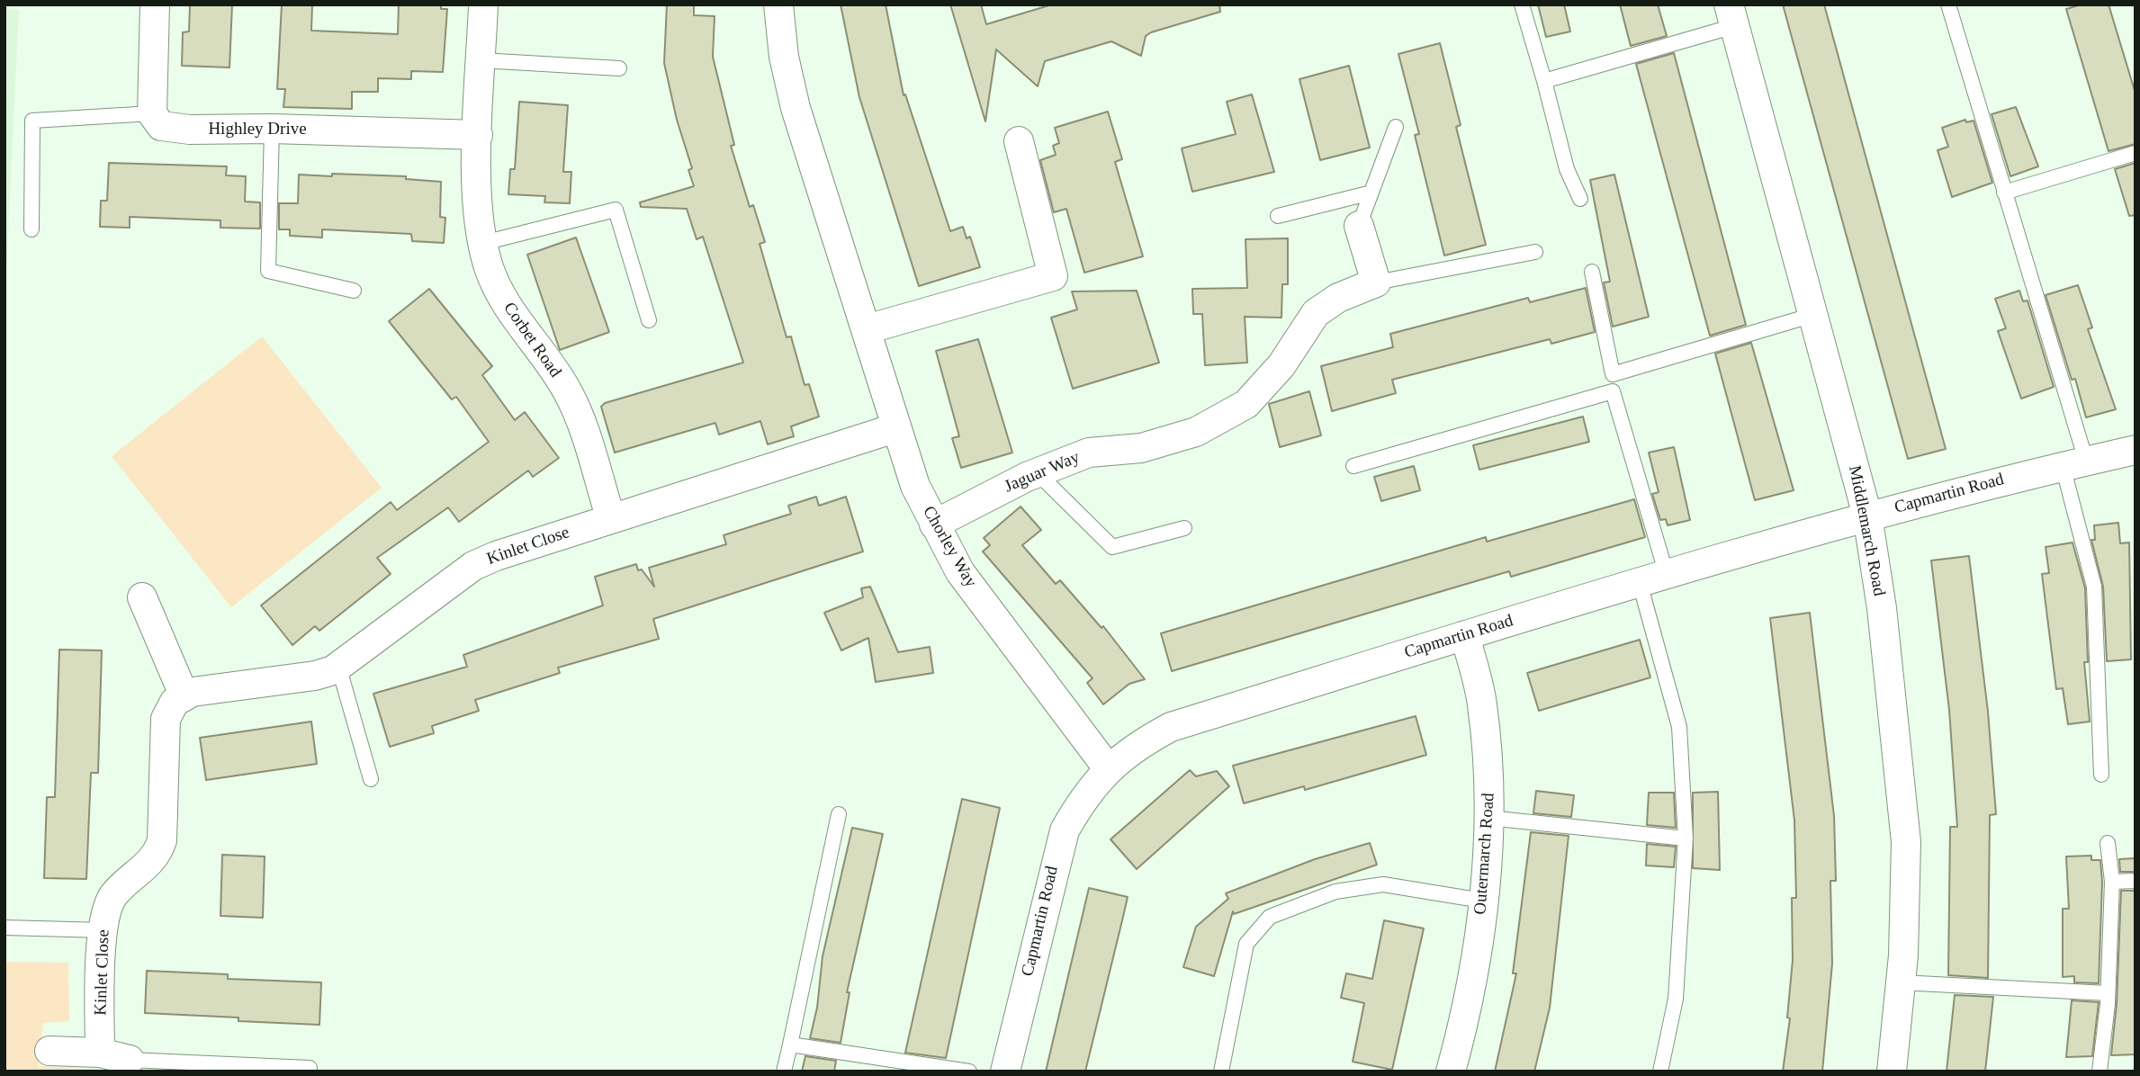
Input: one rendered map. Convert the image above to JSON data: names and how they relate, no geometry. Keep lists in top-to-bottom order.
{
  "streets": {
    "street": [
      "Highley Drive",
      "Corbet Road",
      "Jaguar Way",
      "Capmartin Road",
      "Middlemarch Road",
      "Kinlet Close",
      "Chorley Way",
      "Outermarch Road"
    ]
  },
  "crossings": [
    ["Highley Drive", "Corbet Road"],
    ["Corbet Road", "Kinlet Close"],
    ["Jaguar Way", "Chorley Way"],
    ["Capmartin Road", "Middlemarch Road"],
    ["Capmartin Road", "Chorley Way"],
    ["Capmartin Road", "Outermarch Road"],
    ["Kinlet Close", "Chorley Way"]
  ]
}
